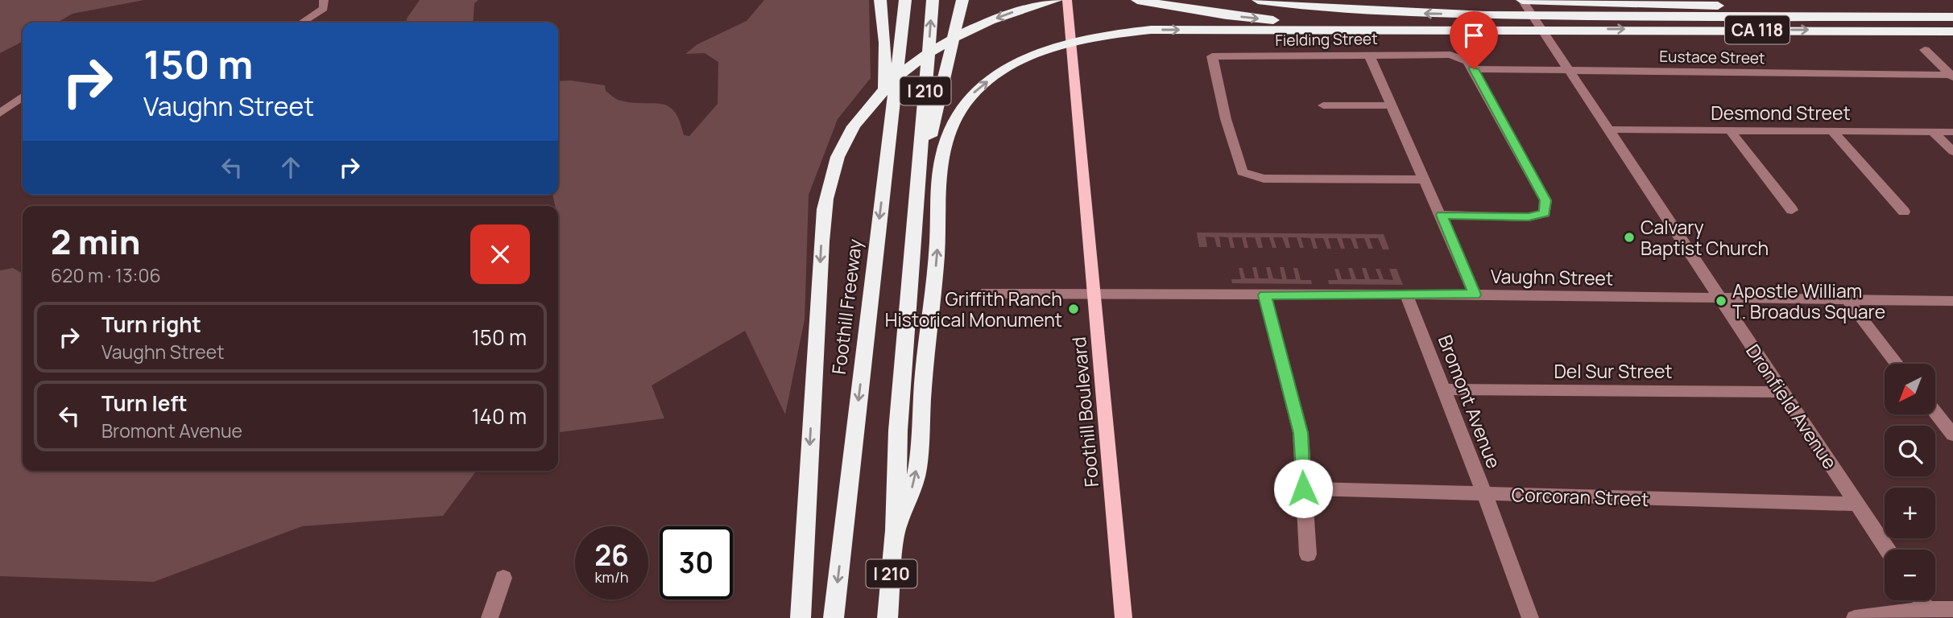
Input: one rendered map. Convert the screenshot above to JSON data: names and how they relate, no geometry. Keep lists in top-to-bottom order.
{
  "streets": {
    "highway": ["CA 118", "I 210", "Foothill Freeway"],
    "main road": ["Foothill Boulevard"],
    "street": [
      "Fielding Street",
      "Eustace Street",
      "Desmond Street",
      "Vaughn Street",
      "Del Sur Street",
      "Bromont Avenue",
      "Dronfield Avenue",
      "Corcoran Street"
    ]
  },
  "crossings": [
    ["Fielding Street", "Eustace Street"],
    ["Eustace Street", "Dronfield Avenue"],
    ["Desmond Street", "Dronfield Avenue"],
    ["Vaughn Street", "Bromont Avenue"],
    ["Vaughn Street", "Dronfield Avenue"],
    ["Vaughn Street", "Foothill Boulevard"],
    ["Del Sur Street", "Bromont Avenue"],
    ["Del Sur Street", "Dronfield Avenue"],
    ["Bromont Avenue", "Corcoran Street"],
    ["Dronfield Avenue", "Corcoran Street"]
  ],
  "places": ["Calvary Baptist Church", "Apostle William T. Broadus Square", "Griffith Ranch Historical Monument"],
  "north": "bottom left",
  "page": {
    "turn": ["150 m", "Vaughn Street"],
    "heading": ["2 min", "620 m · 13:06"],
    "list": [
      {
        "name": "Turn right",
        "note": "Vaughn Street",
        "value": "150 m"
      },
      {
        "name": "Turn left",
        "note": "Bromont Avenue",
        "value": "140 m"
      }
    ],
    "map_buttons": ["+", "−"],
    "speed": "26 km/h",
    "limit": "30"
  }
}
